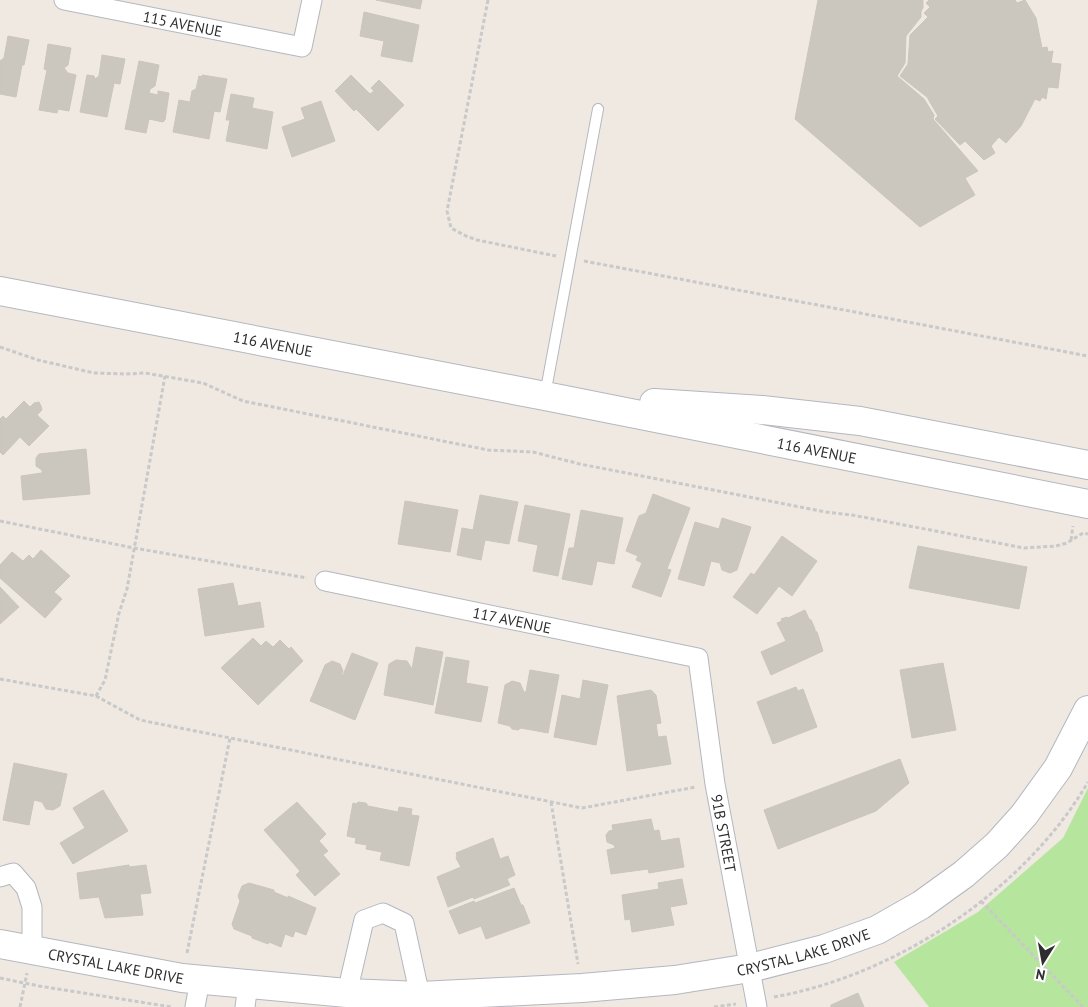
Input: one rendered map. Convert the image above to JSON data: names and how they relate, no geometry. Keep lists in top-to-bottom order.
{
  "streets": {
    "main road": ["116 AVENUE", "CRYSTAL LAKE DRIVE"],
    "street": ["115 AVENUE", "117 AVENUE", "91B STREET"]
  },
  "crossings": [
    ["117 AVENUE", "91B STREET"],
    ["91B STREET", "CRYSTAL LAKE DRIVE"]
  ],
  "north": "bottom"
}
